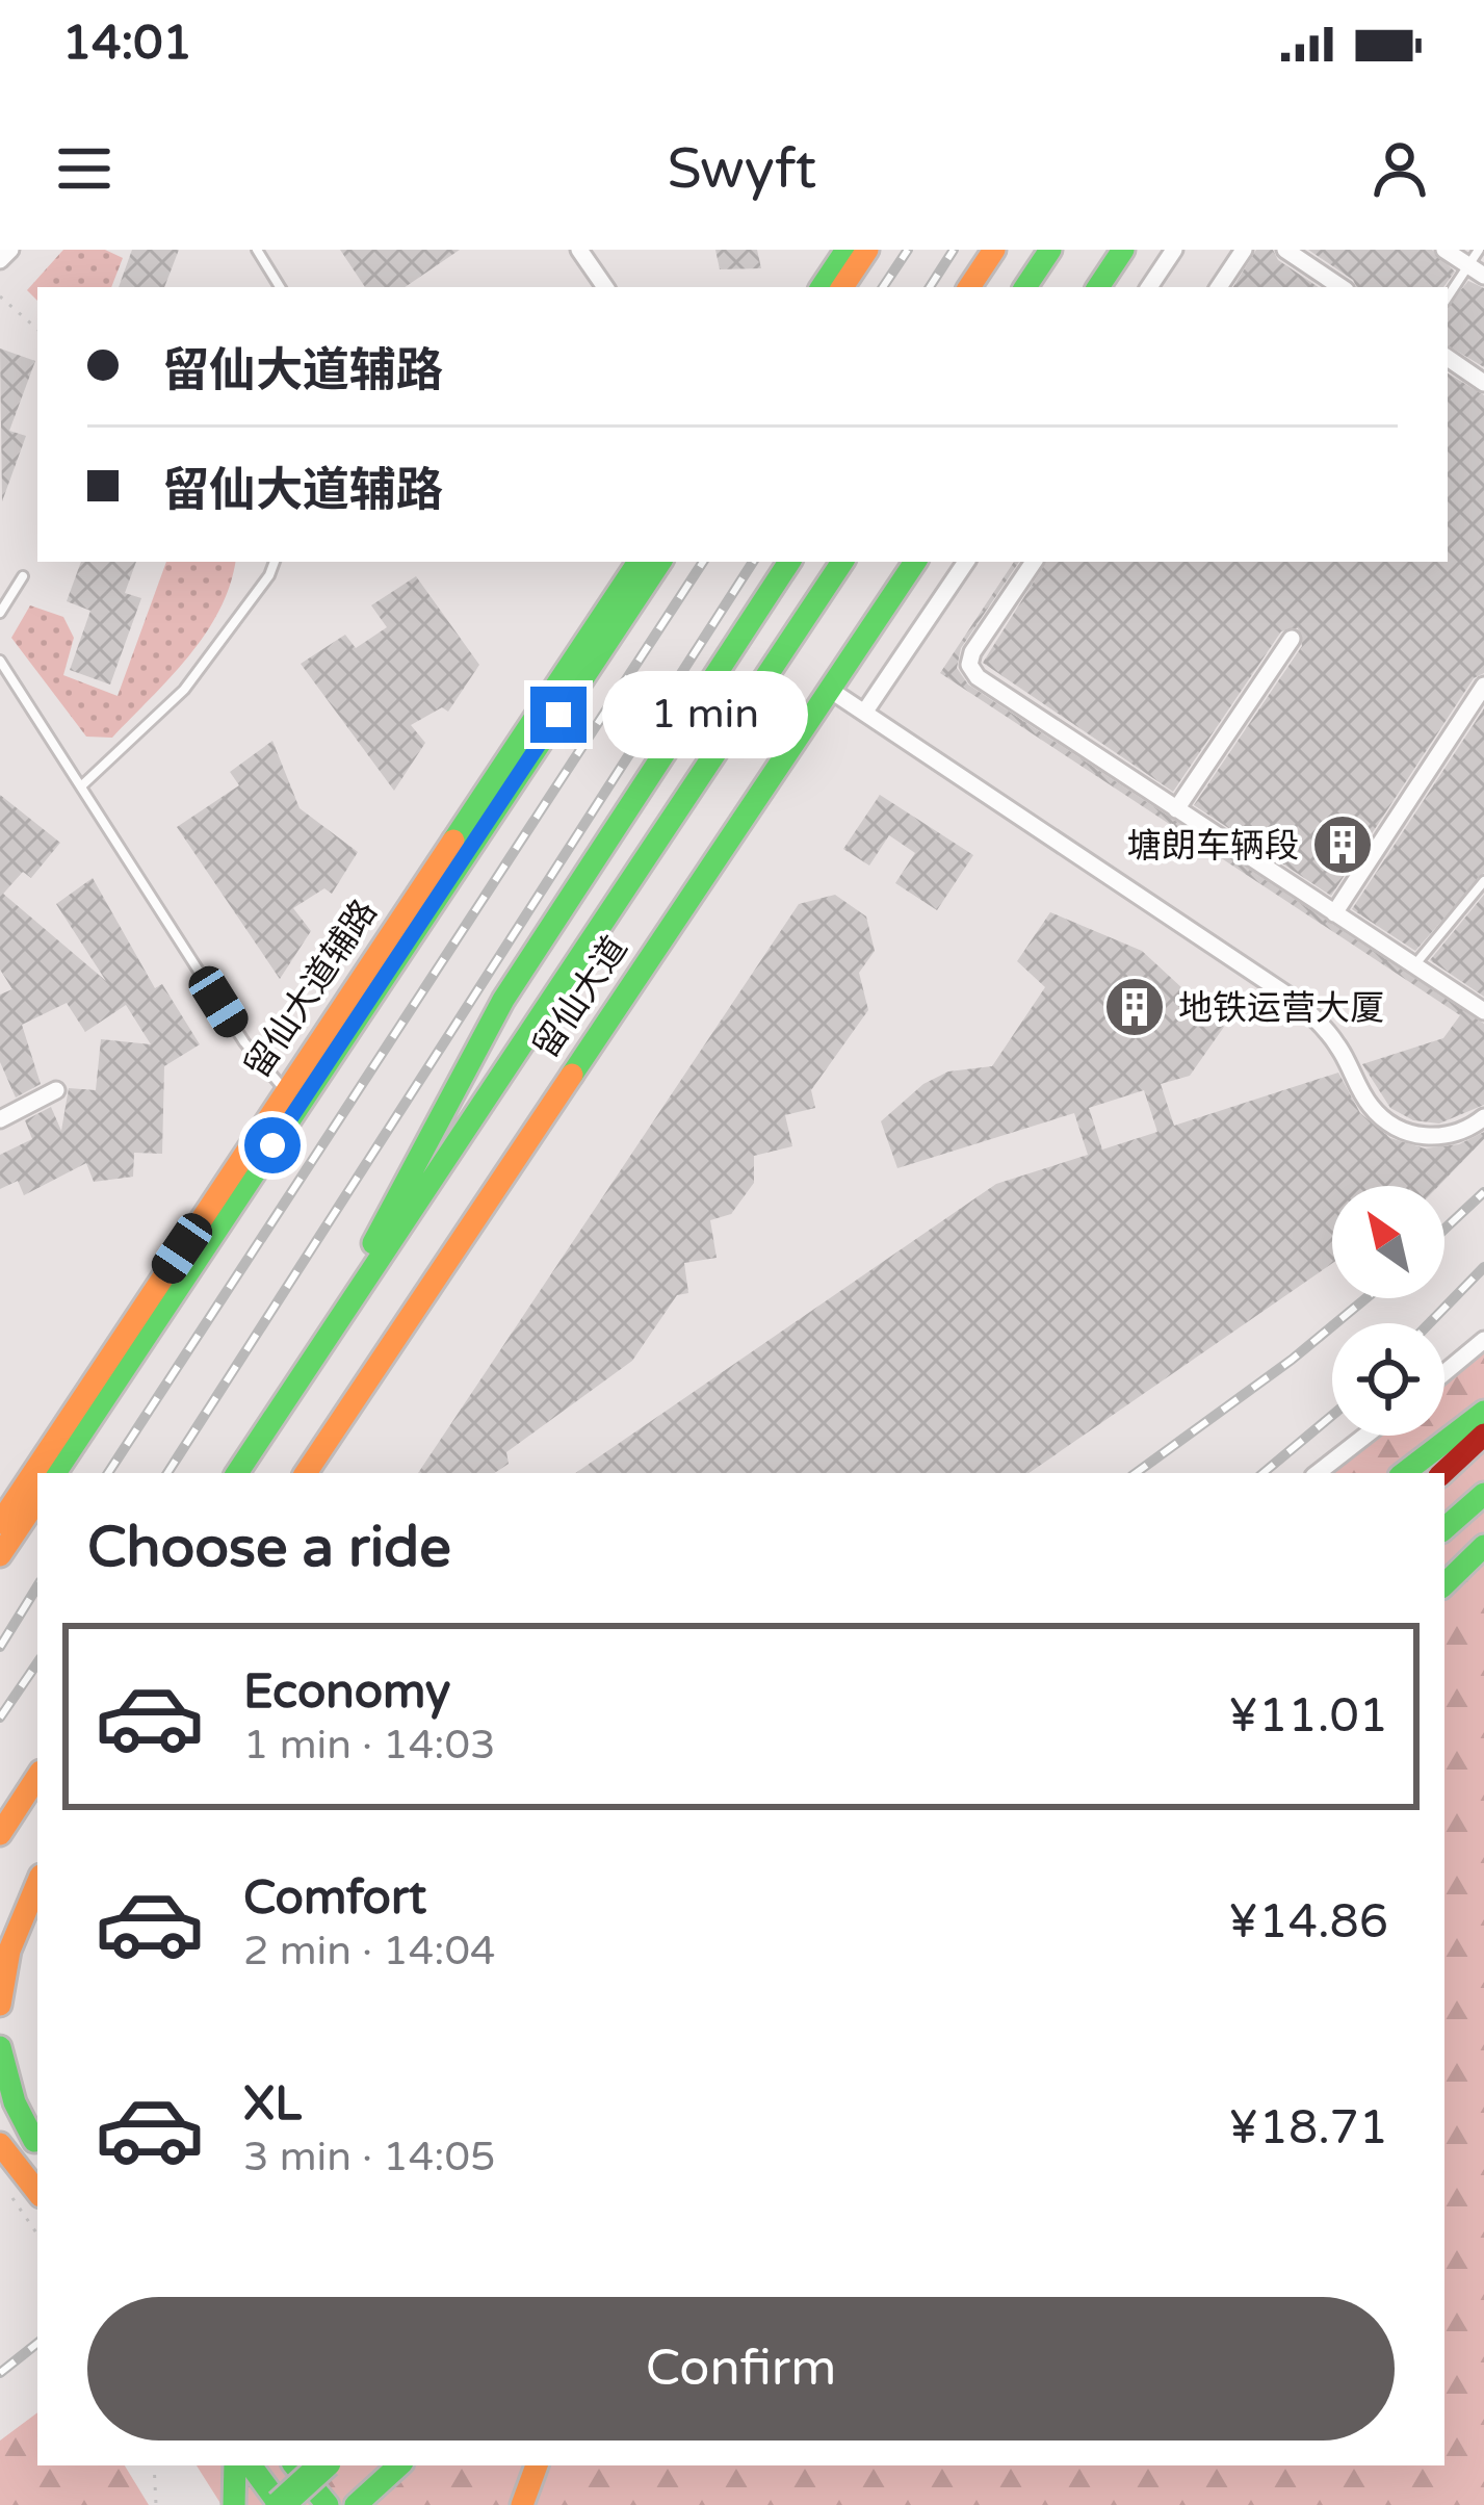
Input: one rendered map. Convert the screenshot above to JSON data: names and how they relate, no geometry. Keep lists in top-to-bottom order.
{
  "streets": {
    "main road": ["留仙大道辅路", "留仙大道"]
  },
  "places": {
    "building": ["塘朗车辆段", "地铁运营大厦"]
  },
  "north": "top left",
  "page": {
    "status": "14:01",
    "header": "Swyft",
    "banner": ["留仙大道辅路", "留仙大道辅路"],
    "bubble": "1 min",
    "heading": "Choose a ride",
    "list": [
      {
        "name": "Economy",
        "note": "1 min · 14:03",
        "value": "¥11.01"
      },
      {
        "name": "Comfort",
        "note": "2 min · 14:04",
        "value": "¥14.86"
      },
      {
        "name": "XL",
        "note": "3 min · 14:05",
        "value": "¥18.71"
      }
    ],
    "buttons": "Confirm"
  }
}
